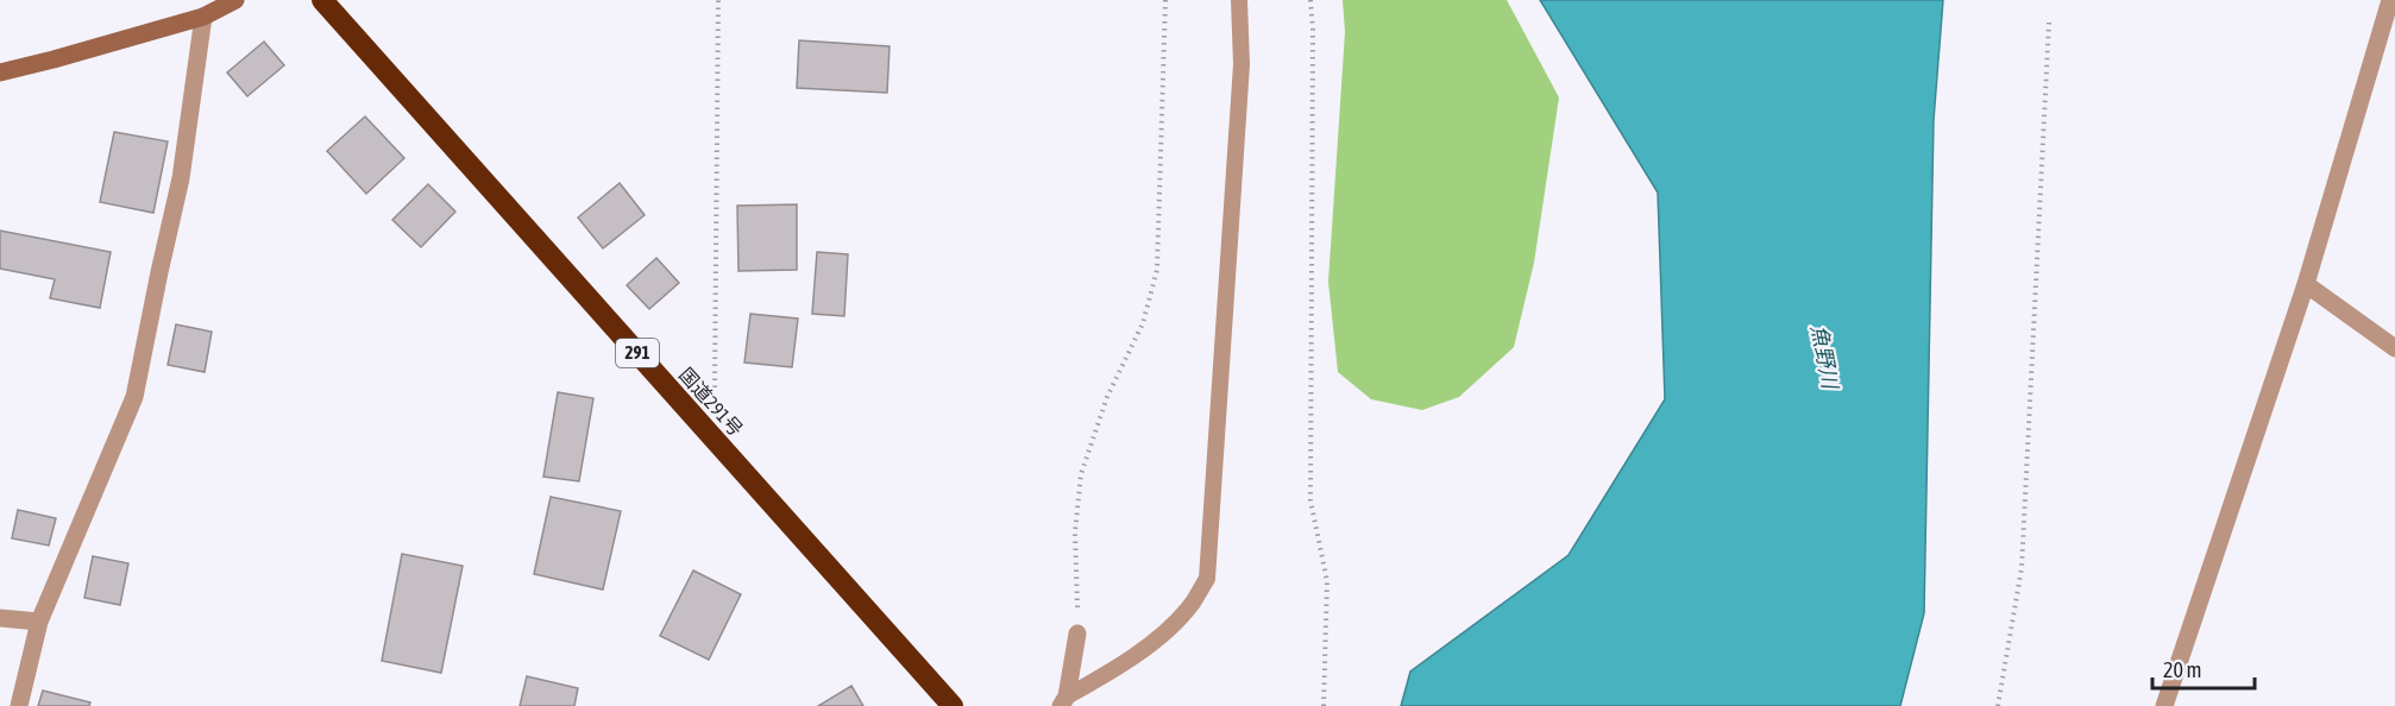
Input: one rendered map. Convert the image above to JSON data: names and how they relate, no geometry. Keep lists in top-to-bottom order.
{
  "streets": {
    "highway": ["291", "国道291号"]
  },
  "water": ["魚野川"],
  "scale_bar": "20 m"
}
